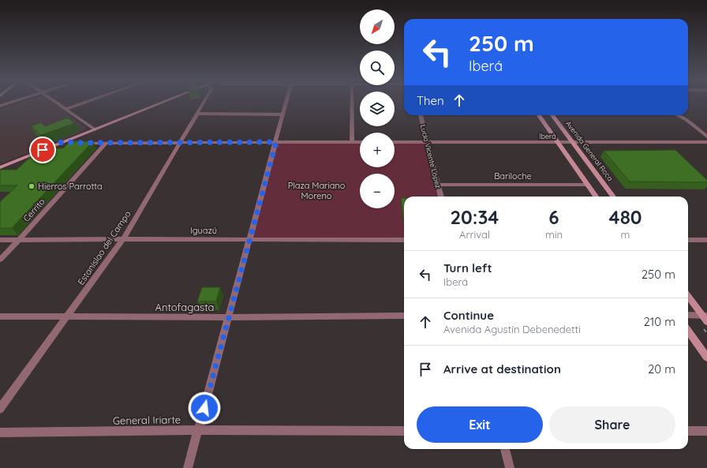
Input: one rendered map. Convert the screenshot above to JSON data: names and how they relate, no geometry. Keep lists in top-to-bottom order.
{
  "streets": {
    "main road": ["Avenida General Roca"],
    "street": [
      "Iberá",
      "Lucio Vicente López",
      "Bariloche",
      "Cerrito",
      "Iguazú",
      "Estanislao del Campo",
      "Antofagasta",
      "General Iriarte"
    ]
  },
  "crossings": [
    ["Iberá", "Avenida General Roca"],
    ["Iberá", "Lucio Vicente López"],
    ["Lucio Vicente López", "Bariloche"],
    ["Cerrito", "Iguazú"],
    ["Iguazú", "Estanislao del Campo"],
    ["Estanislao del Campo", "Antofagasta"]
  ],
  "parks": ["Plaza Mariano Moreno"],
  "places": ["Hierros Parrotta"],
  "north": "bottom left",
  "page": {
    "map_buttons": ["+", "−"],
    "turn": ["250 m", "Iberá"],
    "then": "Then",
    "eta": [
      "20:34",
      "Arrival",
      "6",
      "min",
      "480",
      "m"
    ],
    "list": [
      {
        "name": "Turn left",
        "note": "Iberá",
        "value": "250 m"
      },
      {
        "name": "Continue",
        "note": "Avenida Agustín Debenedetti",
        "value": "210 m"
      },
      {
        "name": "Arrive at destination",
        "value": "20 m"
      }
    ],
    "buttons": ["Exit", "Share"]
  }
}
